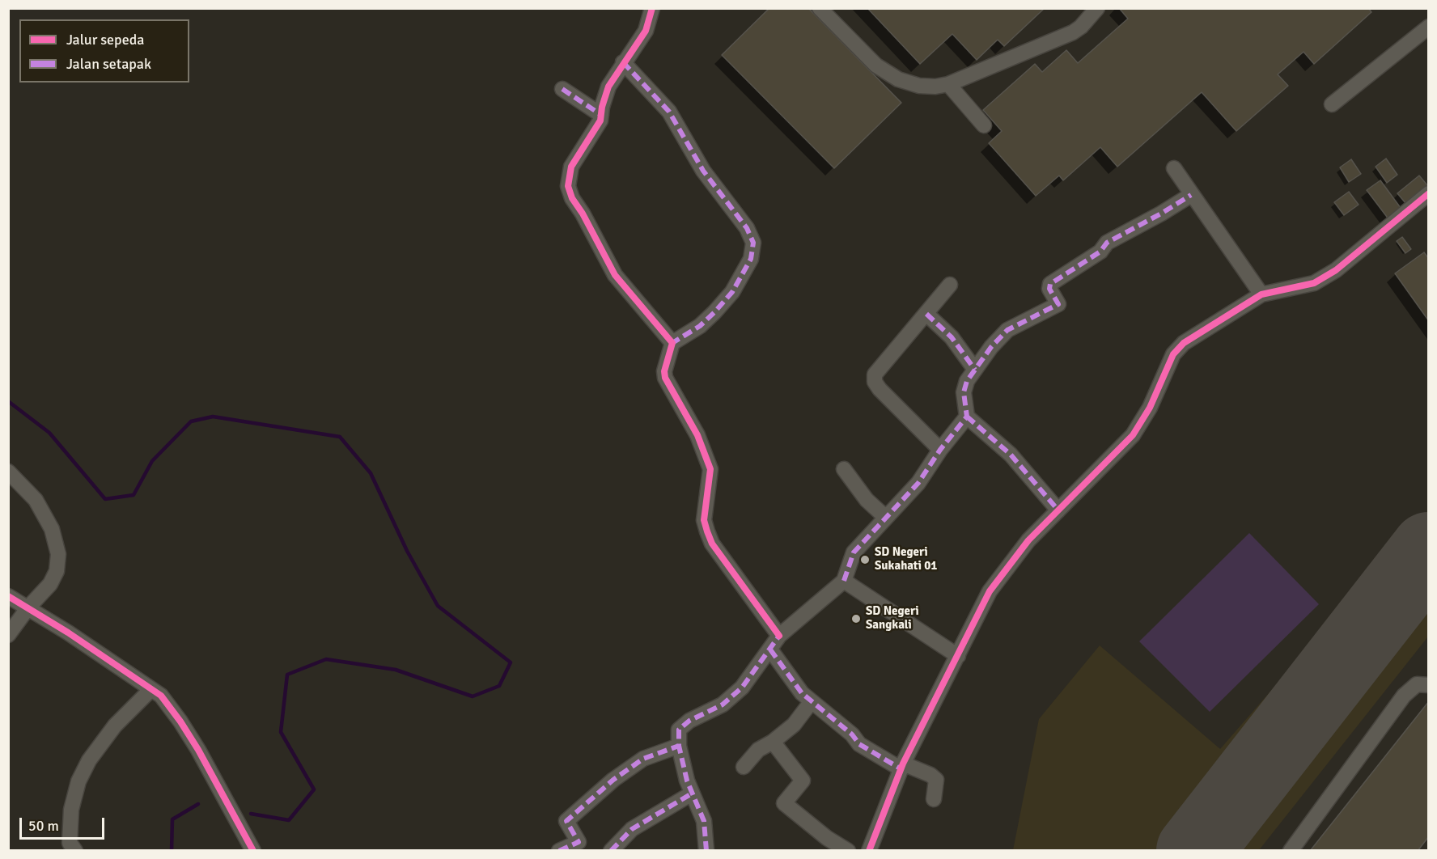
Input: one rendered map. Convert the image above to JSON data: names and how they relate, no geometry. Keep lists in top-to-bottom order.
{
  "places": ["SD Negeri Sukahati 01", "SD Negeri Sangkali"],
  "legend": ["Jalur sepeda", "Jalan setapak"],
  "scale_bar": "50 m"
}
